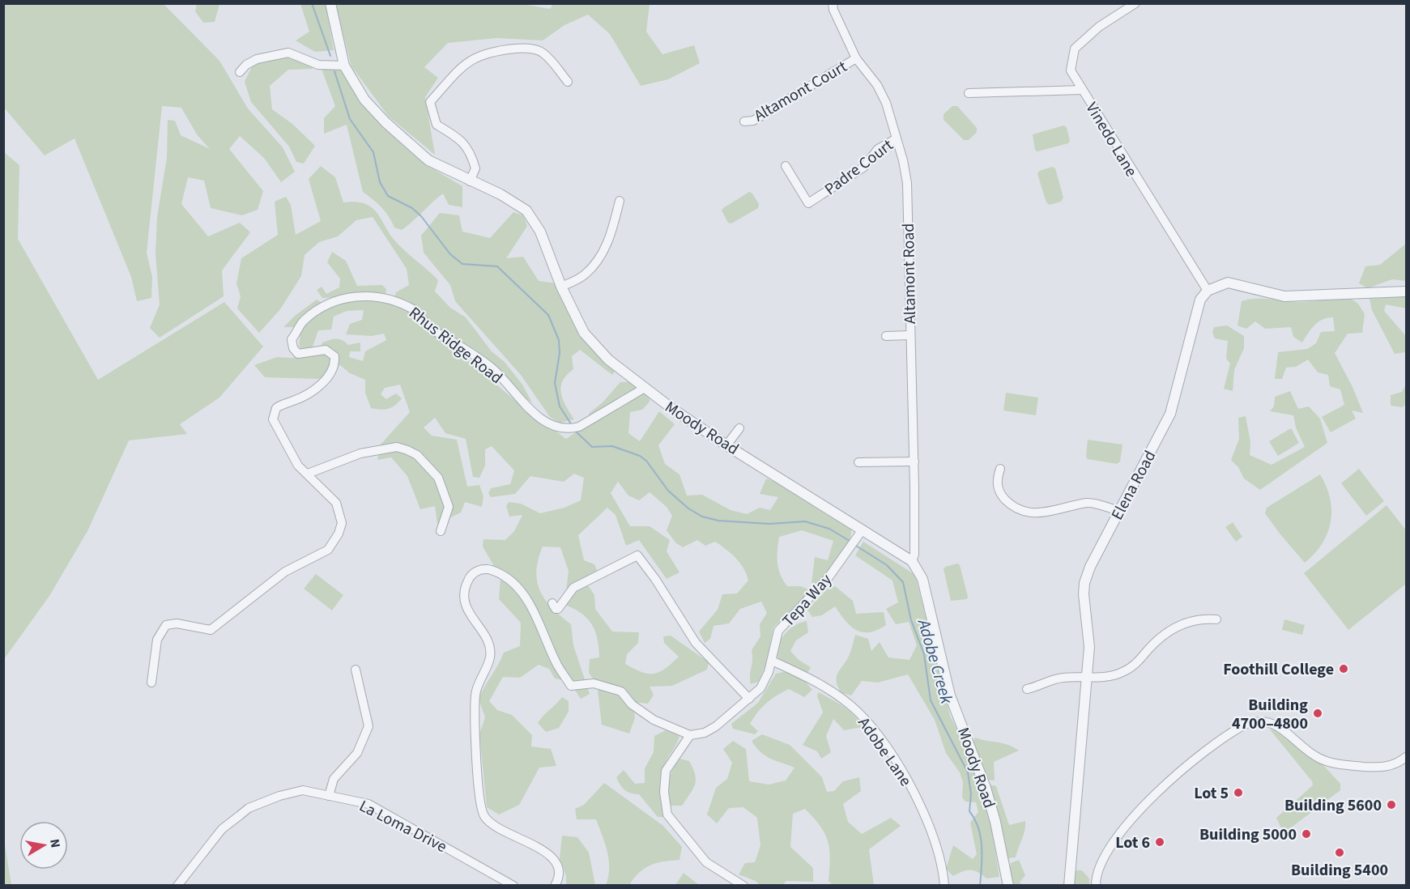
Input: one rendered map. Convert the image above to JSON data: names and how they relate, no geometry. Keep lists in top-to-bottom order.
{
  "streets": {
    "street": [
      "Altamont Court",
      "Vinedo Lane",
      "Padre Court",
      "Altamont Road",
      "Rhus Ridge Road",
      "Moody Road",
      "Elena Road",
      "Tepa Way",
      "Adobe Lane",
      "La Loma Drive"
    ]
  },
  "crossings": [
    ["Altamont Court", "Altamont Road"],
    ["Vinedo Lane", "Elena Road"],
    ["Padre Court", "Altamont Road"],
    ["Altamont Road", "Moody Road"],
    ["Rhus Ridge Road", "Moody Road"],
    ["Moody Road", "Tepa Way"],
    ["Tepa Way", "Adobe Lane"]
  ],
  "water": ["Adobe Creek"],
  "places": [
    "Foothill College",
    "Building 4700–4800",
    "Lot 5",
    "Building 5600",
    "Building 5000",
    "Lot 6",
    "Building 5400"
  ],
  "north": "right"
}
